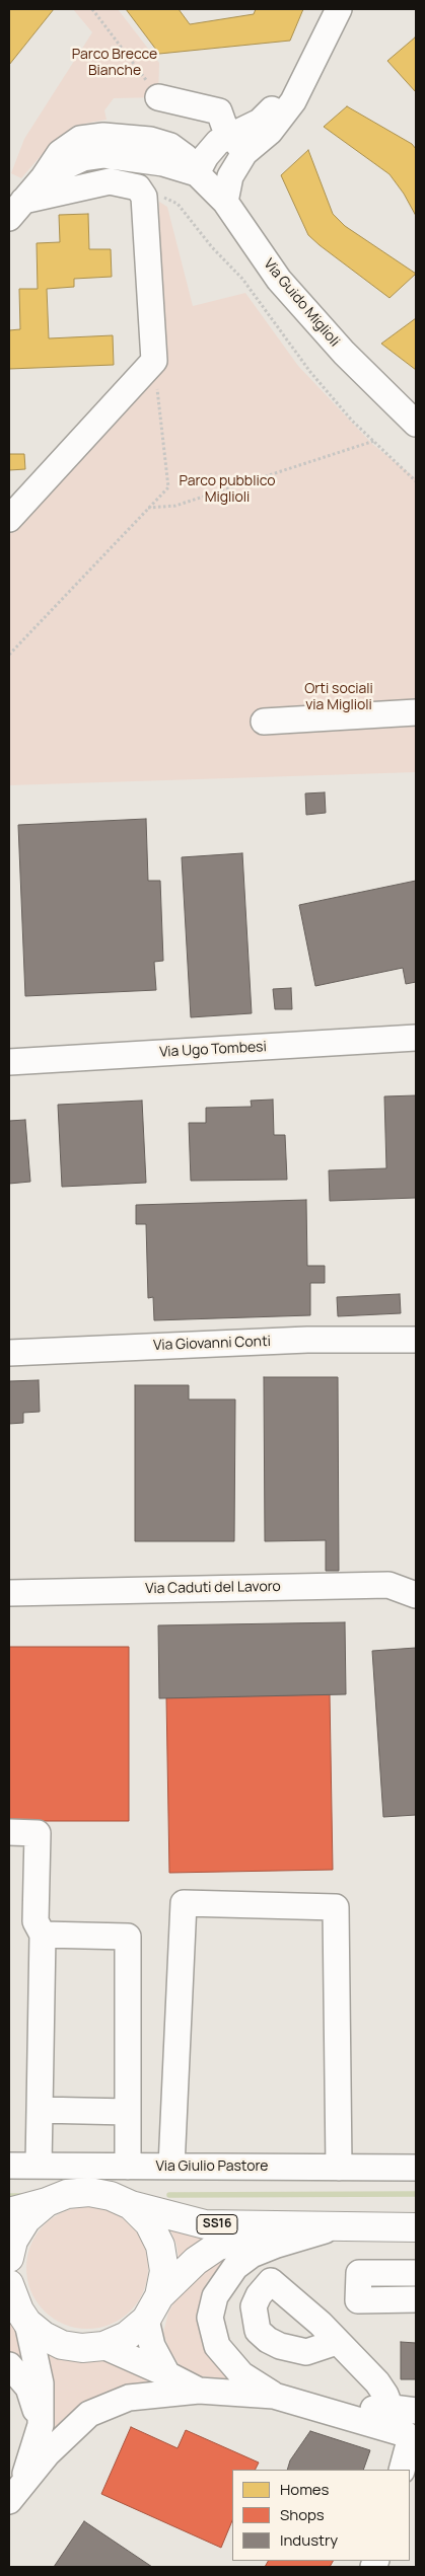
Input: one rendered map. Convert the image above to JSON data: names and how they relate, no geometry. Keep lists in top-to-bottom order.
{
  "streets": {
    "main road": ["SS16"],
    "street": [
      "Via Guido Miglioli",
      "Via Ugo Tombesi",
      "Via Giovanni Conti",
      "Via Caduti del Lavoro",
      "Via Giulio Pastore"
    ]
  },
  "parks": ["Parco Brecce Bianche", "Parco pubblico Miglioli", "Orti sociali via Miglioli"],
  "legend": ["Homes", "Shops", "Industry"]
}
